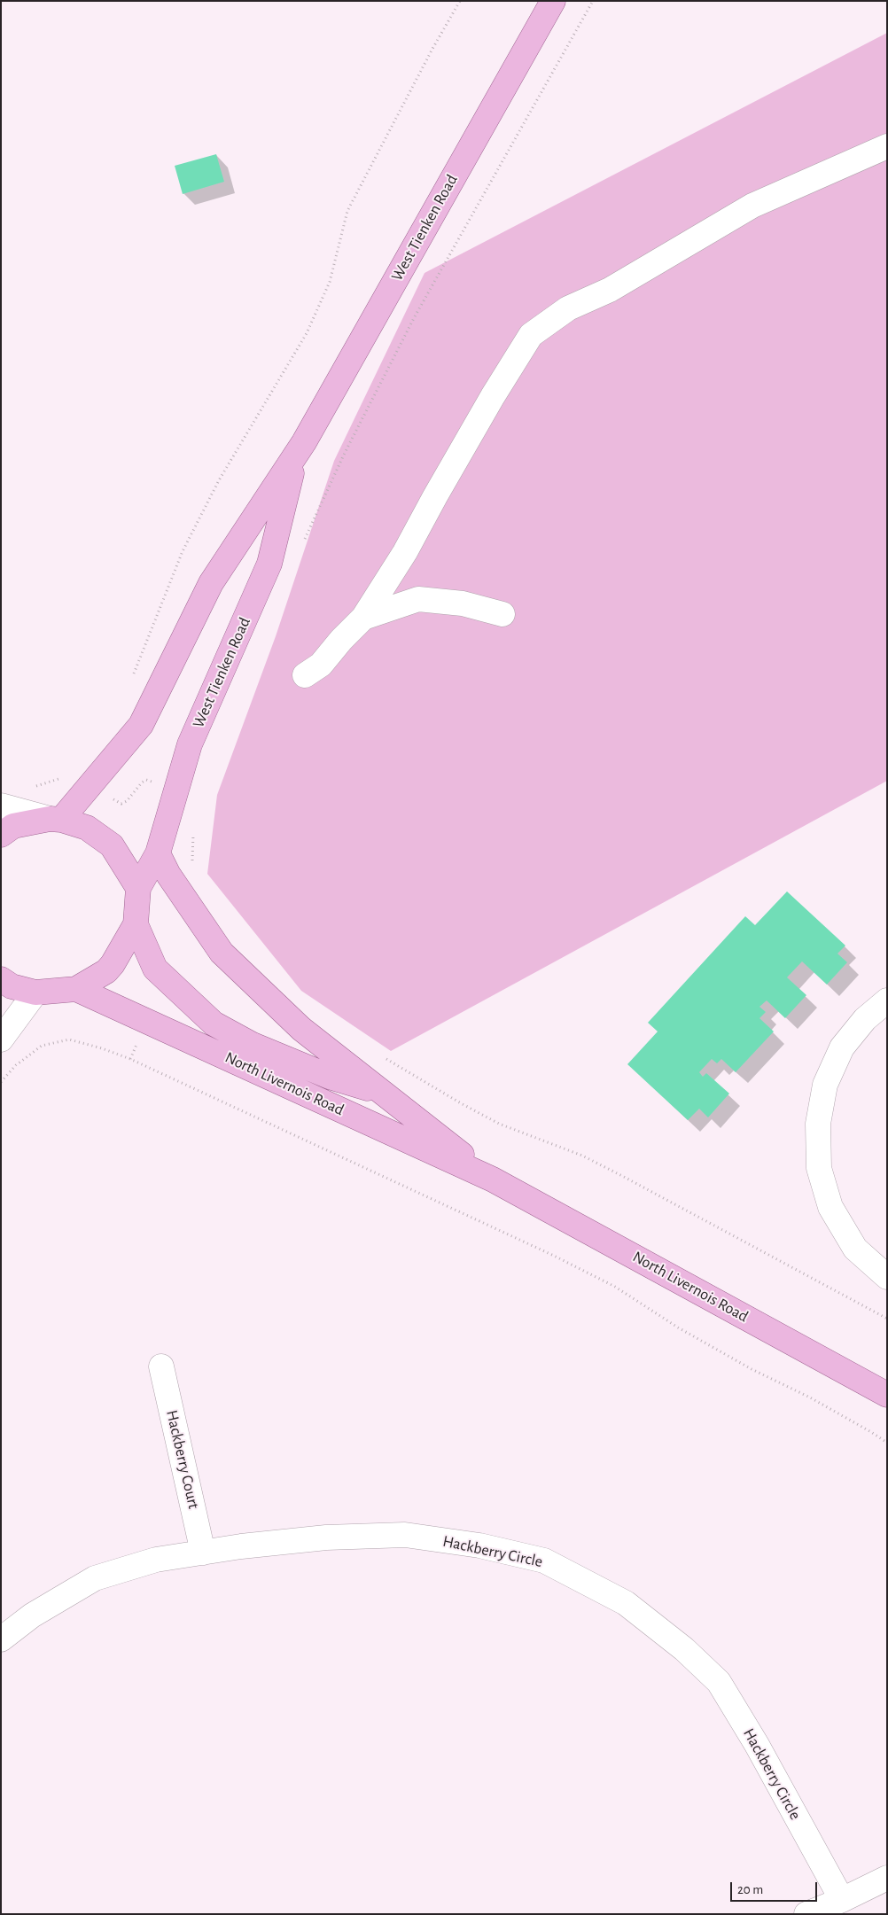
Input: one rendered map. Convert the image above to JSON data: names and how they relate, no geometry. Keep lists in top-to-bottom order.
{
  "streets": {
    "main road": ["West Tienken Road", "North Livernois Road"],
    "street": ["Hackberry Court", "Hackberry Circle"]
  },
  "crossings": [
    ["Hackberry Court", "Hackberry Circle"]
  ],
  "scale_bar": "20 m"
}
